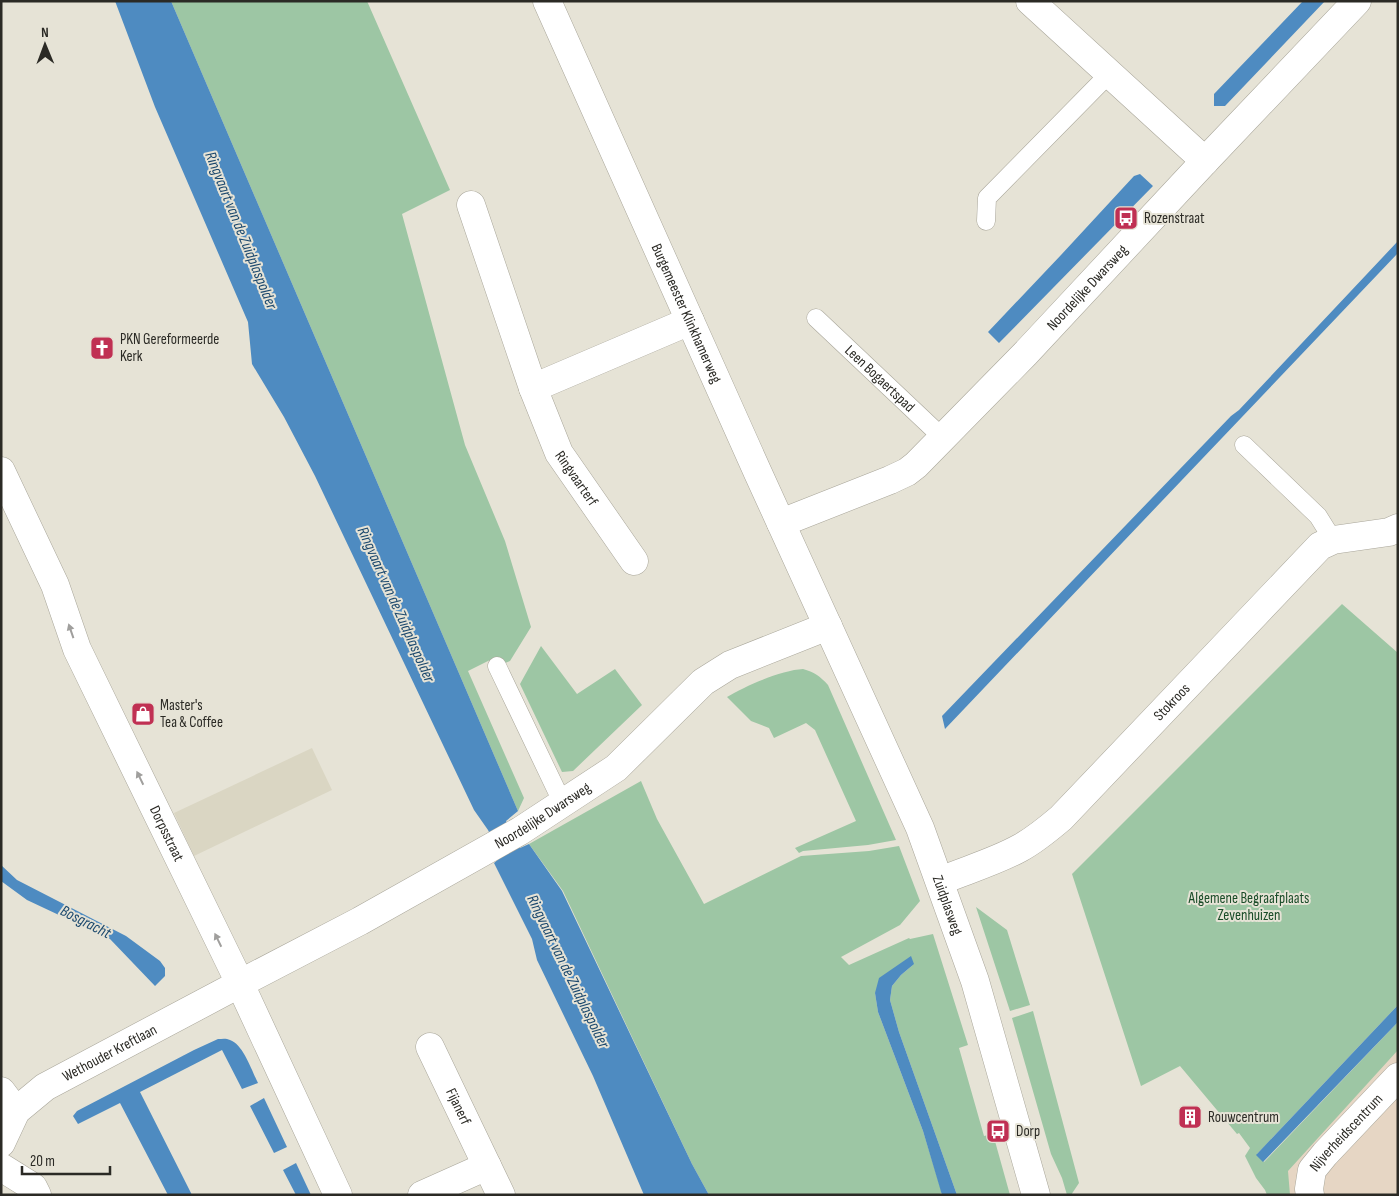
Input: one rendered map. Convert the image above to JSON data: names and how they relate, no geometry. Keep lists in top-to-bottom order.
{
  "streets": {
    "street": [
      "Noordelijke Dwarsweg",
      "Burgemeester Klinkhamerweg",
      "Ringvaarterf",
      "Stokroos",
      "Dorpsstraat",
      "Zuidplasweg",
      "Wethouder Kreftlaan",
      "Fijanerf",
      "Nijverheidscentrum"
    ],
    "lane": ["Leen Bogaertspad"]
  },
  "crossings": [
    ["Noordelijke Dwarsweg", "Burgemeester Klinkhamerweg"],
    ["Noordelijke Dwarsweg", "Leen Bogaertspad"],
    ["Noordelijke Dwarsweg", "Dorpsstraat"],
    ["Noordelijke Dwarsweg", "Zuidplasweg"],
    ["Noordelijke Dwarsweg", "Wethouder Kreftlaan"],
    ["Burgemeester Klinkhamerweg", "Zuidplasweg"],
    ["Stokroos", "Zuidplasweg"],
    ["Dorpsstraat", "Wethouder Kreftlaan"]
  ],
  "one_way": ["Dorpsstraat"],
  "water": ["Ringvaart van de Zuidplaspolder", "Bosgracht"],
  "parks": ["Algemene Begraafplaats Zevenhuizen"],
  "places": {
    "bus stop": ["Rozenstraat", "Dorp"],
    "church": ["PKN Gereformeerde Kerk"],
    "shop": ["Master's Tea & Coffee"],
    "building": ["Rouwcentrum"]
  },
  "scale_bar": "20 m",
  "north": "top"
}
